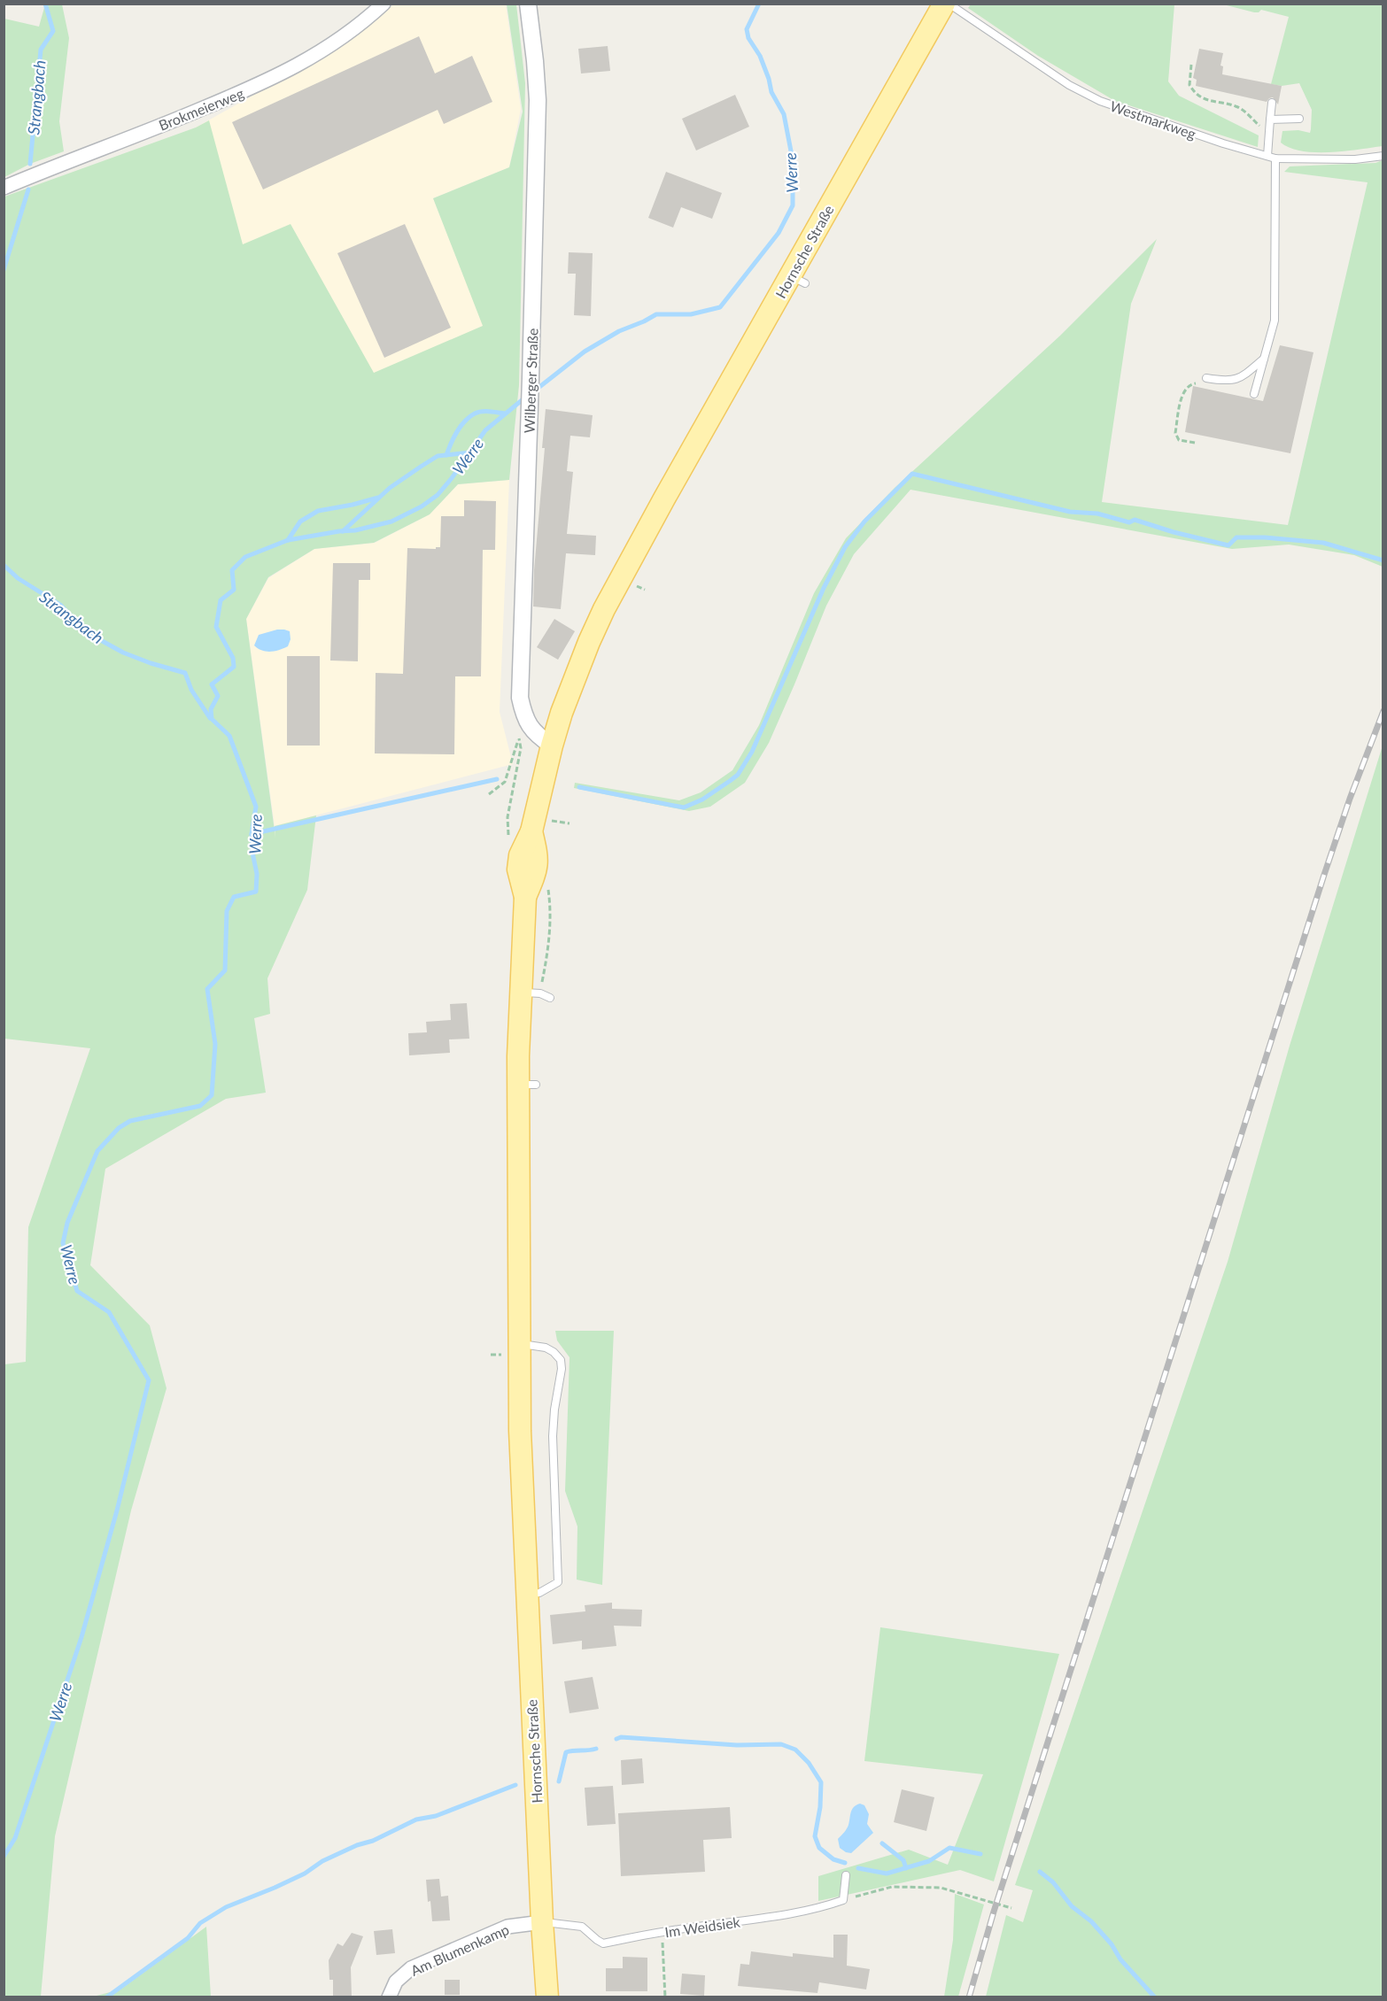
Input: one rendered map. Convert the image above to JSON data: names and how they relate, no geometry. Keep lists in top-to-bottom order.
{
  "streets": {
    "main road": ["Hornsche Straße"],
    "street": ["Brokmeierweg", "Wilberger Straße", "Am Blumenkamp"],
    "lane": ["Westmarkweg", "Im Weidsiek"]
  },
  "crossings": [
    ["Hornsche Straße", "Im Weidsiek"],
    ["Hornsche Straße", "Am Blumenkamp"],
    ["Im Weidsiek", "Am Blumenkamp"]
  ],
  "water": ["Strangbach", "Werre"]
}
